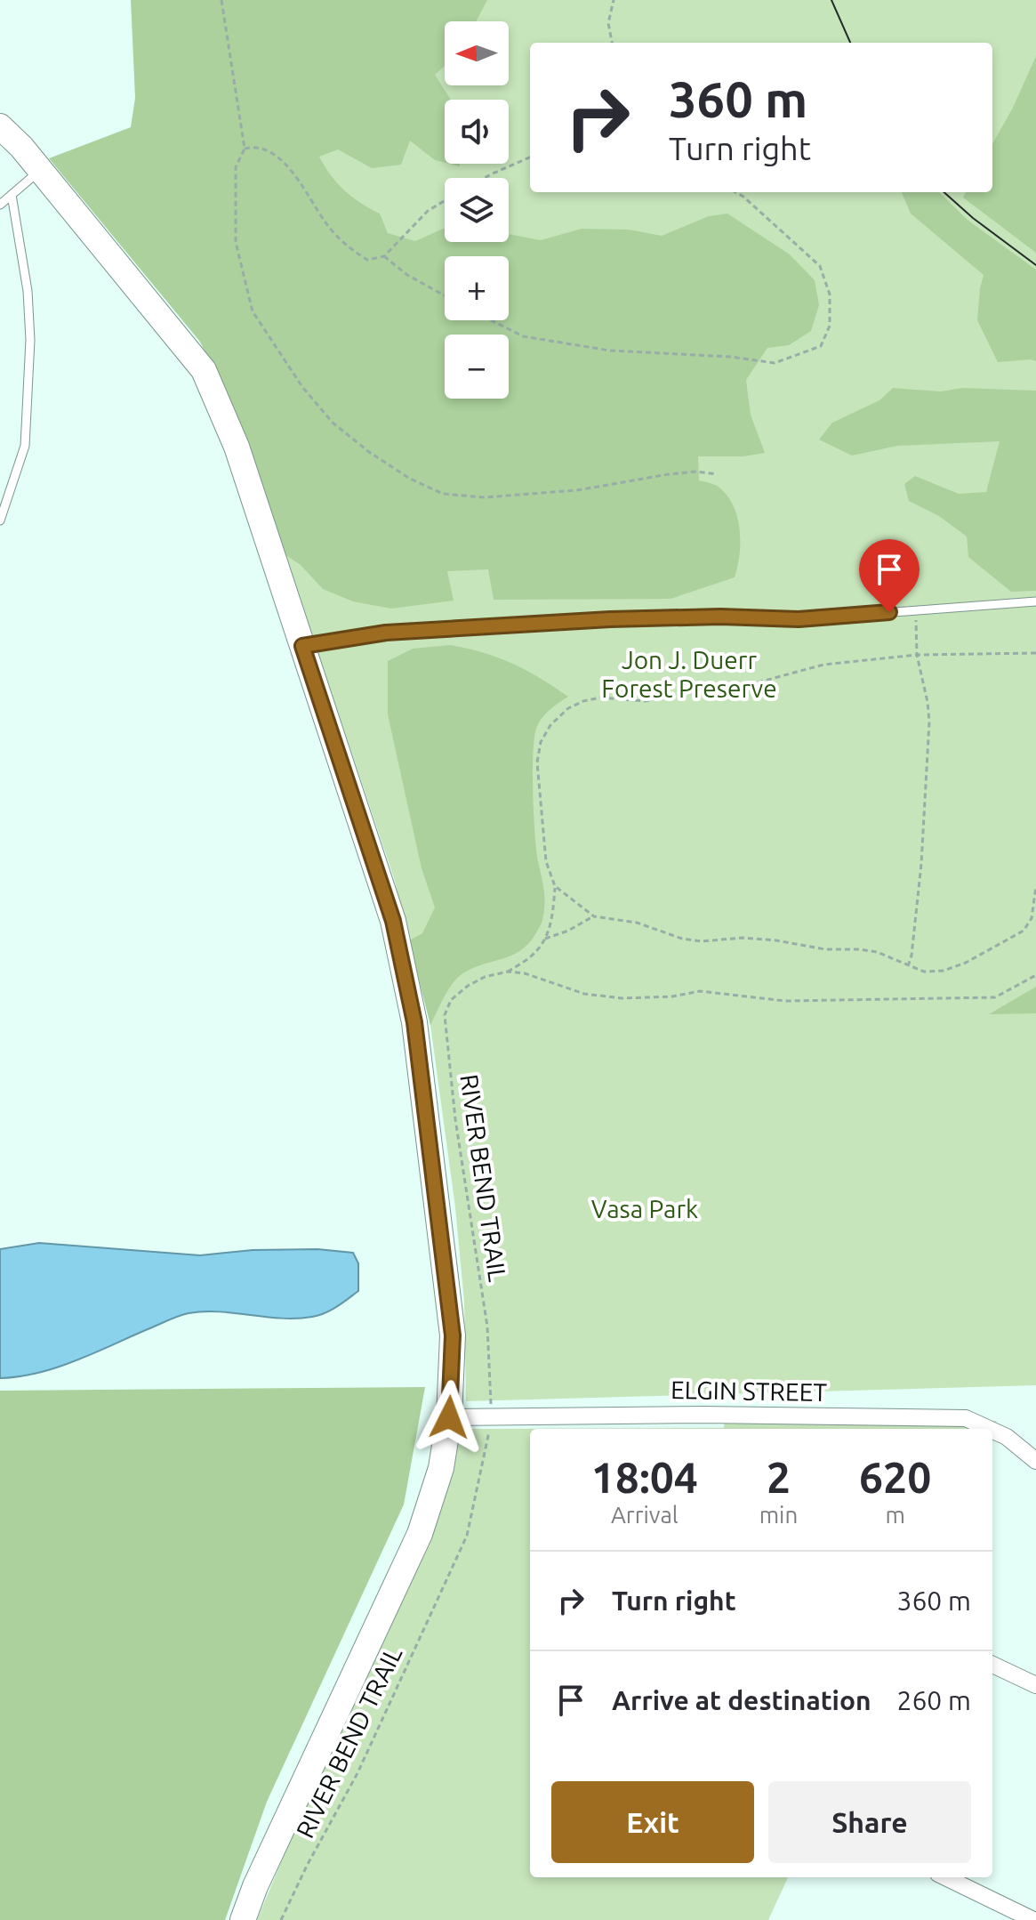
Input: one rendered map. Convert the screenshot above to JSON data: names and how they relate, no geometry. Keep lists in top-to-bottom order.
{
  "streets": {
    "street": ["ELGIN STREET"],
    "path": ["RIVER BEND TRAIL"]
  },
  "crossings": [
    ["RIVER BEND TRAIL", "ELGIN STREET"]
  ],
  "parks": ["Jon J. Duerr Forest Preserve", "Vasa Park"],
  "north": "left",
  "page": {
    "map_buttons": ["+", "−"],
    "turn": ["360 m", "Turn right"],
    "eta": [
      "18:04",
      "Arrival",
      "2",
      "min",
      "620",
      "m"
    ],
    "list": [
      {
        "name": "Turn right",
        "value": "360 m"
      },
      {
        "name": "Arrive at destination",
        "value": "260 m"
      }
    ],
    "buttons": ["Exit", "Share"]
  }
}
